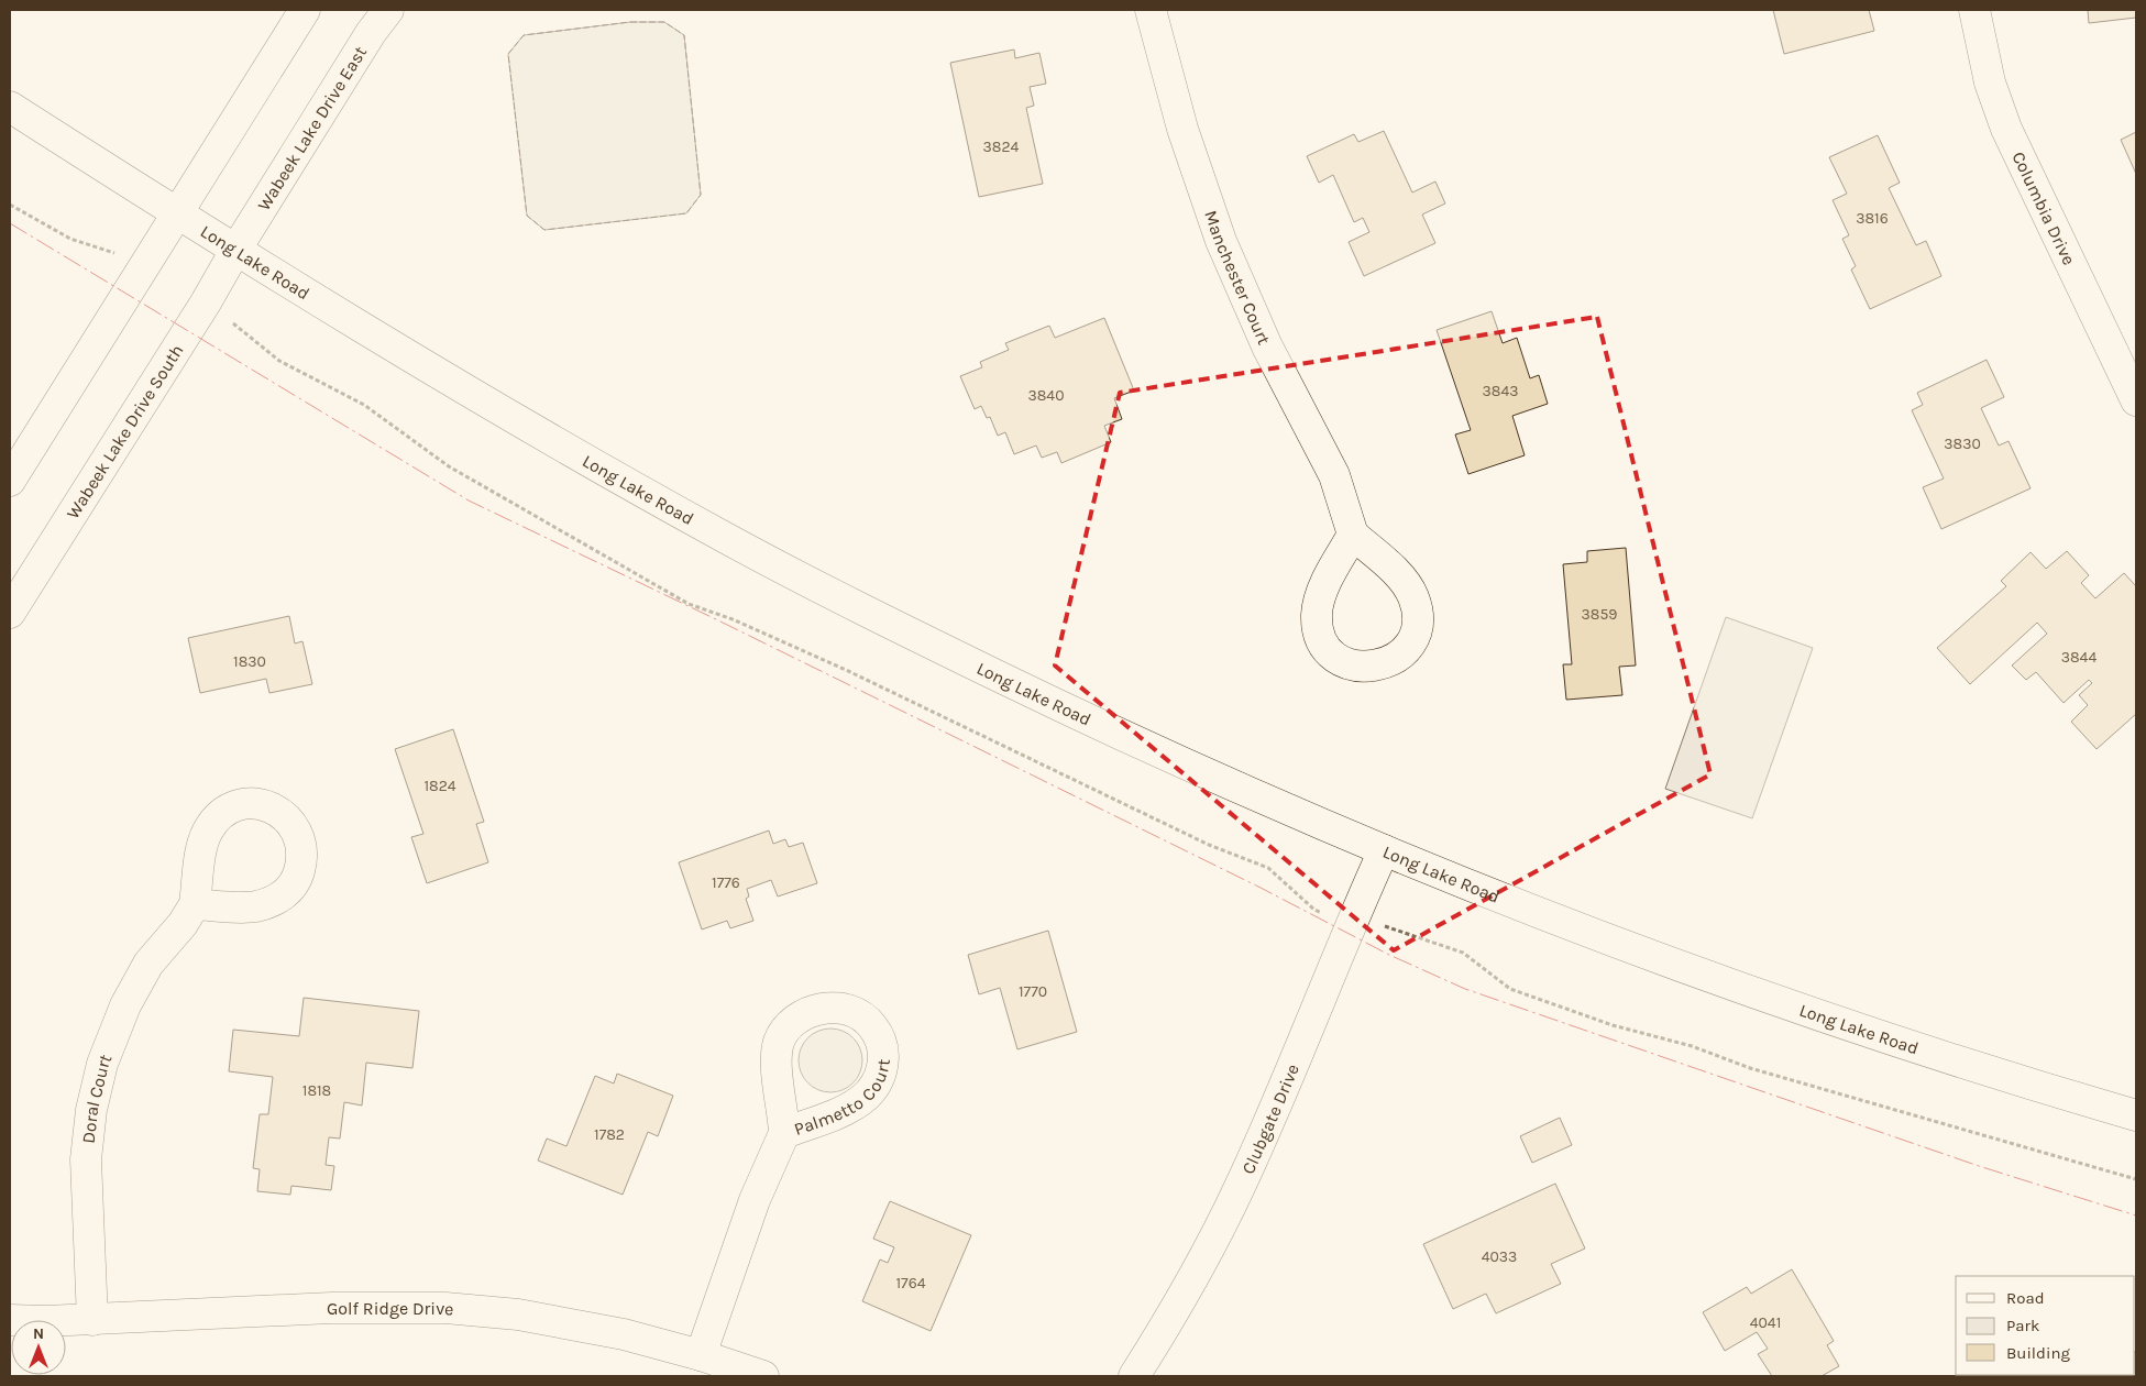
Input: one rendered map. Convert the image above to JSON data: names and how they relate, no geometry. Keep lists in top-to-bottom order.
{
  "streets": {
    "street": [
      "Wabeek Lake Drive East",
      "Columbia Drive",
      "Long Lake Road",
      "Manchester Court",
      "Wabeek Lake Drive South",
      "Palmetto Court",
      "Doral Court",
      "Clubgate Drive",
      "Golf Ridge Drive"
    ]
  },
  "crossings": [
    ["Wabeek Lake Drive East", "Long Lake Road"],
    ["Wabeek Lake Drive East", "Wabeek Lake Drive South"],
    ["Long Lake Road", "Wabeek Lake Drive South"],
    ["Long Lake Road", "Clubgate Drive"],
    ["Palmetto Court", "Golf Ridge Drive"],
    ["Doral Court", "Golf Ridge Drive"]
  ],
  "house_numbers": [
    "3824",
    "3816",
    "3843",
    "3840",
    "3830",
    "3859",
    "3844",
    "1830",
    "1824",
    "1776",
    "1770",
    "1818",
    "1782",
    "4033",
    "1764",
    "4041"
  ],
  "legend": ["Road", "Park", "Building"],
  "north": "top"
}
